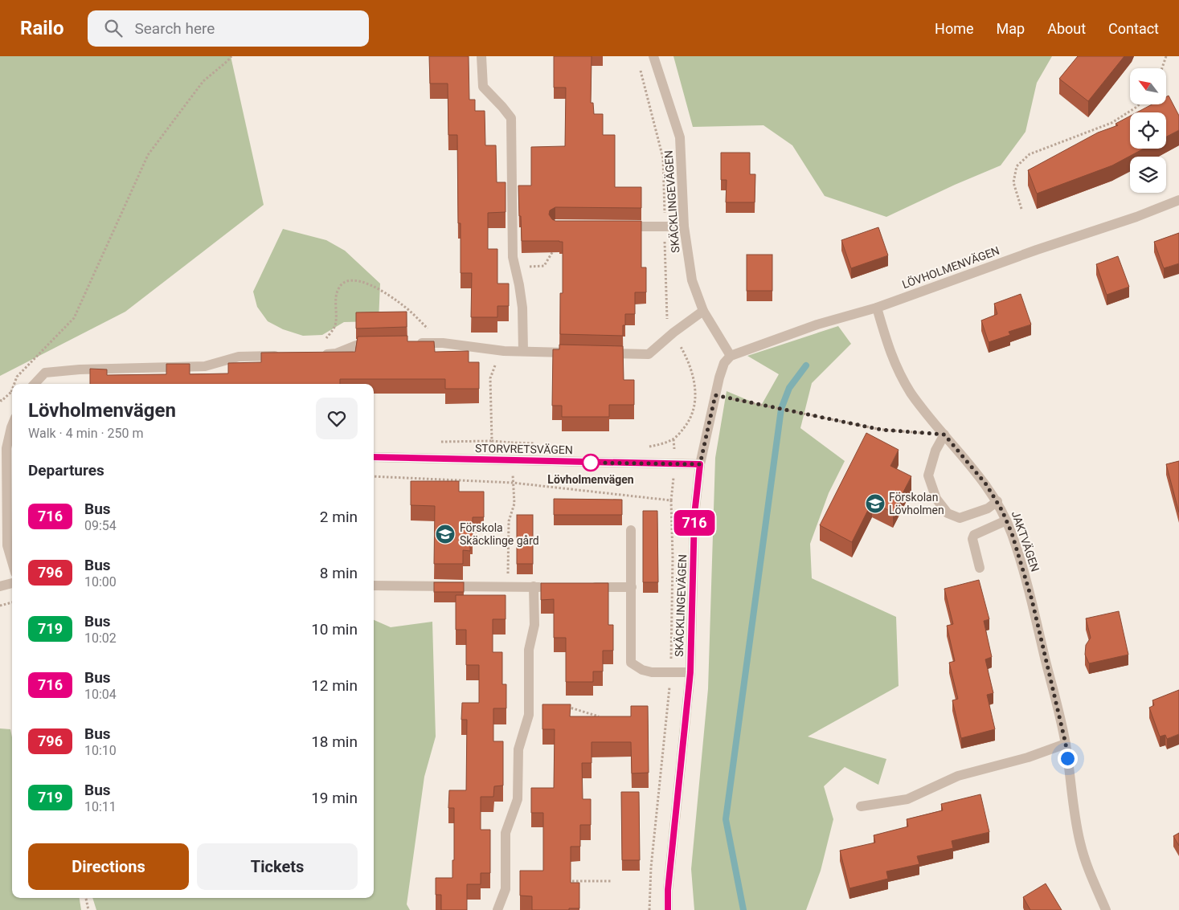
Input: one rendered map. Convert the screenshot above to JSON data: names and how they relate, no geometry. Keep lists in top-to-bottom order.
{
  "streets": {
    "street": [
      "SKÄCKLINGEVÄGEN",
      "LÖVHOLMENVÄGEN",
      "STORVRETSVÄGEN",
      "JAKTVÄGEN"
    ]
  },
  "crossings": [
    ["SKÄCKLINGEVÄGEN", "LÖVHOLMENVÄGEN"],
    ["SKÄCKLINGEVÄGEN", "STORVRETSVÄGEN"],
    ["LÖVHOLMENVÄGEN", "JAKTVÄGEN"]
  ],
  "places": {
    "other": ["Lövholmenvägen"],
    "school or university": ["Förskolan Lövholmen", "Förskola Skäcklinge gård"]
  },
  "lines": ["bus line 716"],
  "north": "top left",
  "page": {
    "header": "Railo",
    "search": "Search here",
    "nav": [
      "Home",
      "Map",
      "About",
      "Contact"
    ],
    "on_map": "716",
    "heading": [
      ["Lövholmenvägen", "Walk · 4 min · 250 m"],
      "Departures"
    ],
    "list": [
      {
        "mark": "716",
        "name": "Bus",
        "note": "09:54",
        "value": "2 min"
      },
      {
        "mark": "796",
        "name": "Bus",
        "note": "10:00",
        "value": "8 min"
      },
      {
        "mark": "719",
        "name": "Bus",
        "note": "10:02",
        "value": "10 min"
      },
      {
        "mark": "716",
        "name": "Bus",
        "note": "10:04",
        "value": "12 min"
      },
      {
        "mark": "796",
        "name": "Bus",
        "note": "10:10",
        "value": "18 min"
      },
      {
        "mark": "719",
        "name": "Bus",
        "note": "10:11",
        "value": "19 min"
      }
    ],
    "buttons": ["Directions", "Tickets"]
  }
}
